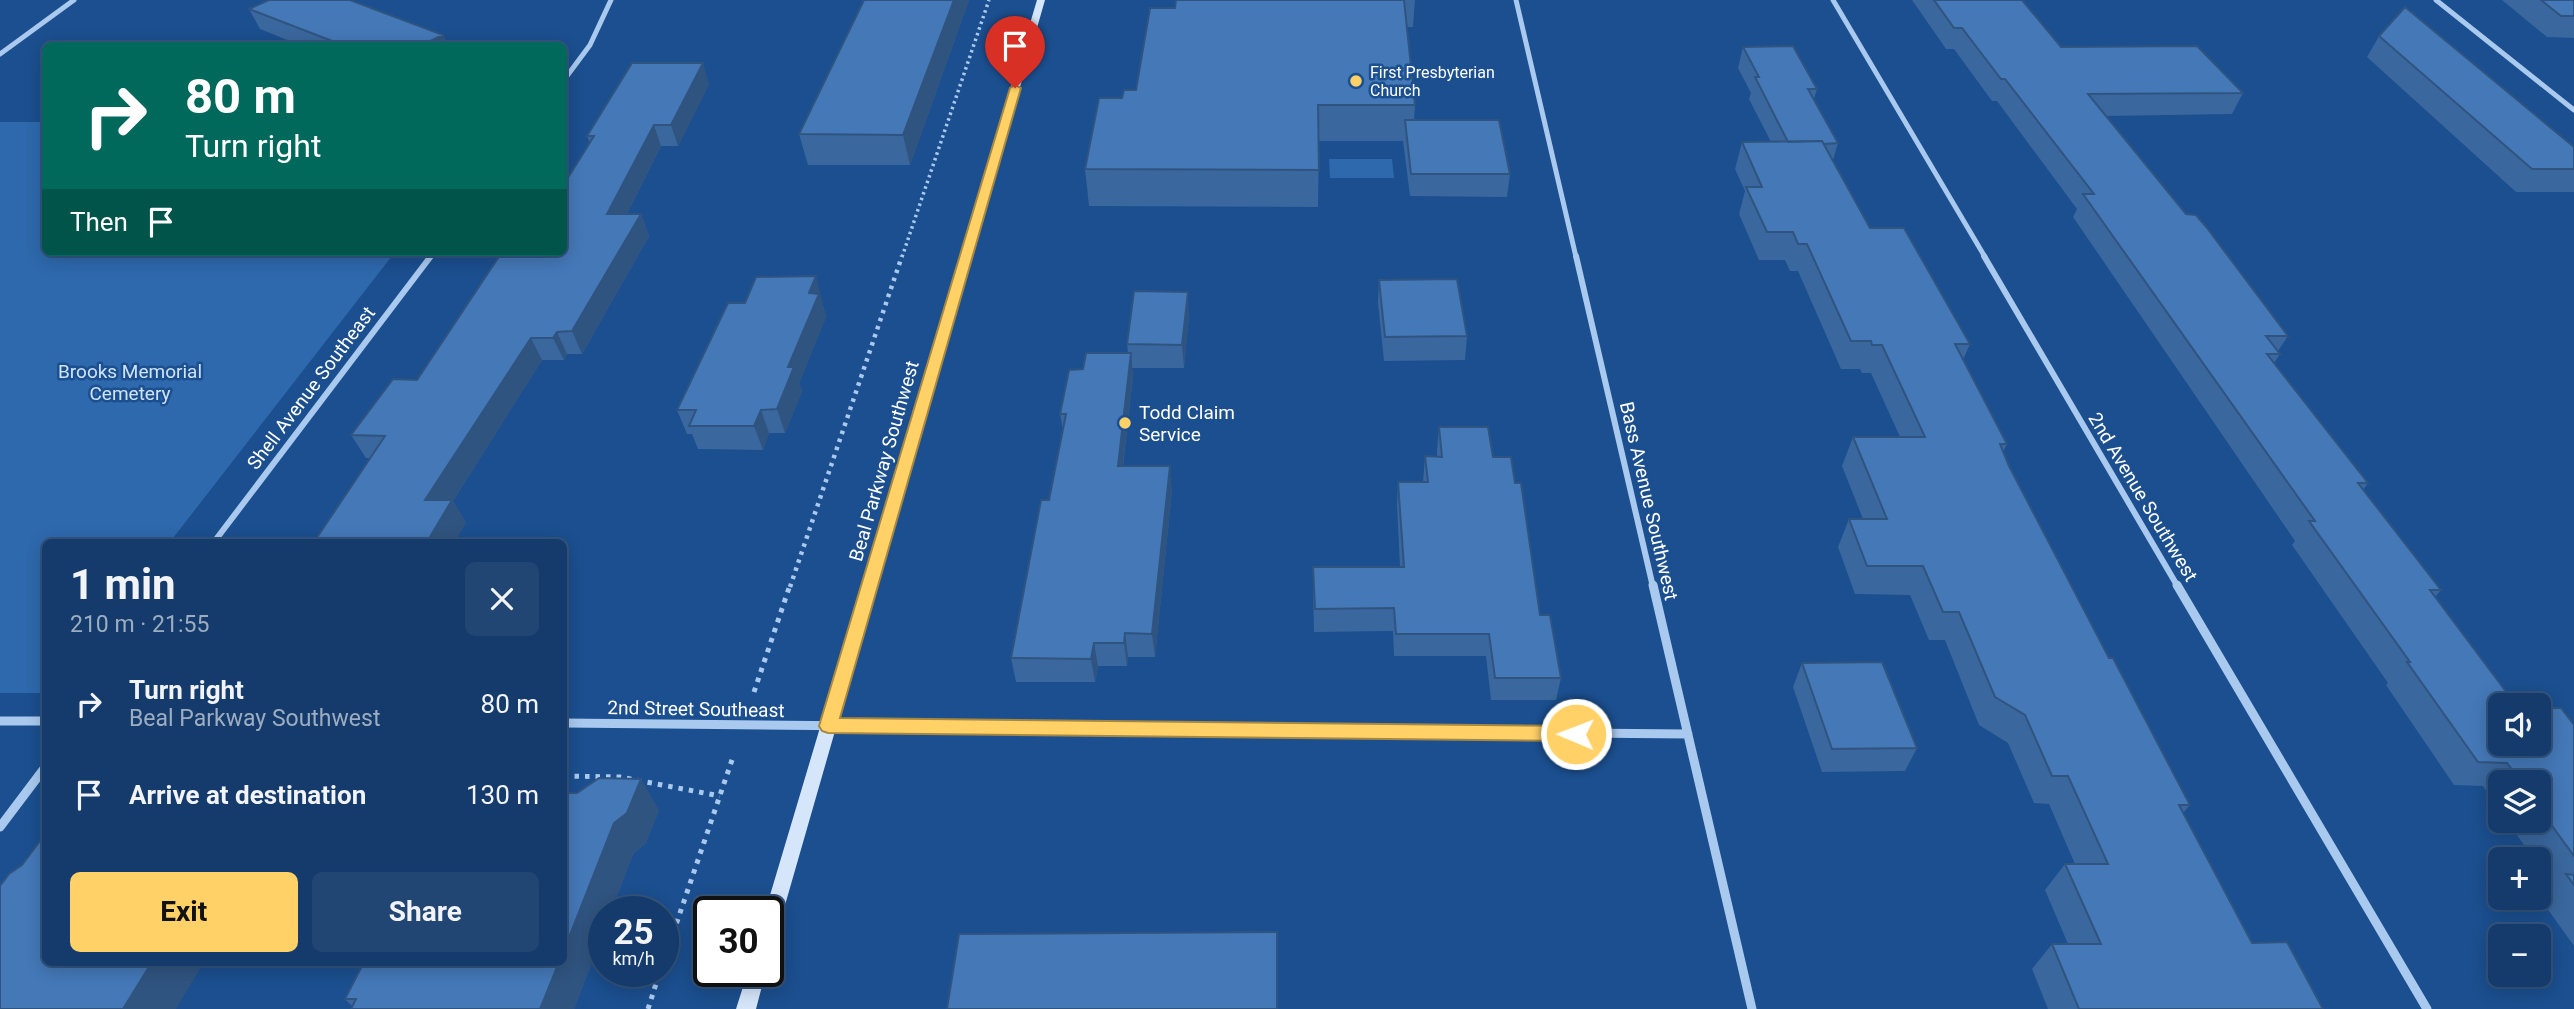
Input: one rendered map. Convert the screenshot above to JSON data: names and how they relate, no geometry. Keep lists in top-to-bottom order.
{
  "streets": {
    "main road": ["Beal Parkway Southwest"],
    "street": [
      "Shell Avenue Southeast",
      "2nd Avenue Southwest",
      "Bass Avenue Southwest",
      "2nd Street Southeast"
    ]
  },
  "crossings": [
    ["Beal Parkway Southwest", "2nd Street Southeast"],
    ["Bass Avenue Southwest", "2nd Street Southeast"]
  ],
  "parks": ["Brooks Memorial Cemetery"],
  "places": ["First Presbyterian Church", "Todd Claim Service"],
  "page": {
    "turn": ["80 m", "Turn right"],
    "then": "Then",
    "heading": ["1 min", "210 m · 21:55"],
    "list": [
      {
        "name": "Turn right",
        "note": "Beal Parkway Southwest",
        "value": "80 m"
      },
      {
        "name": "Arrive at destination",
        "value": "130 m"
      }
    ],
    "map_buttons": ["+", "−"],
    "buttons": ["Exit", "Share"],
    "speed": "25 km/h",
    "limit": "30"
  }
}
